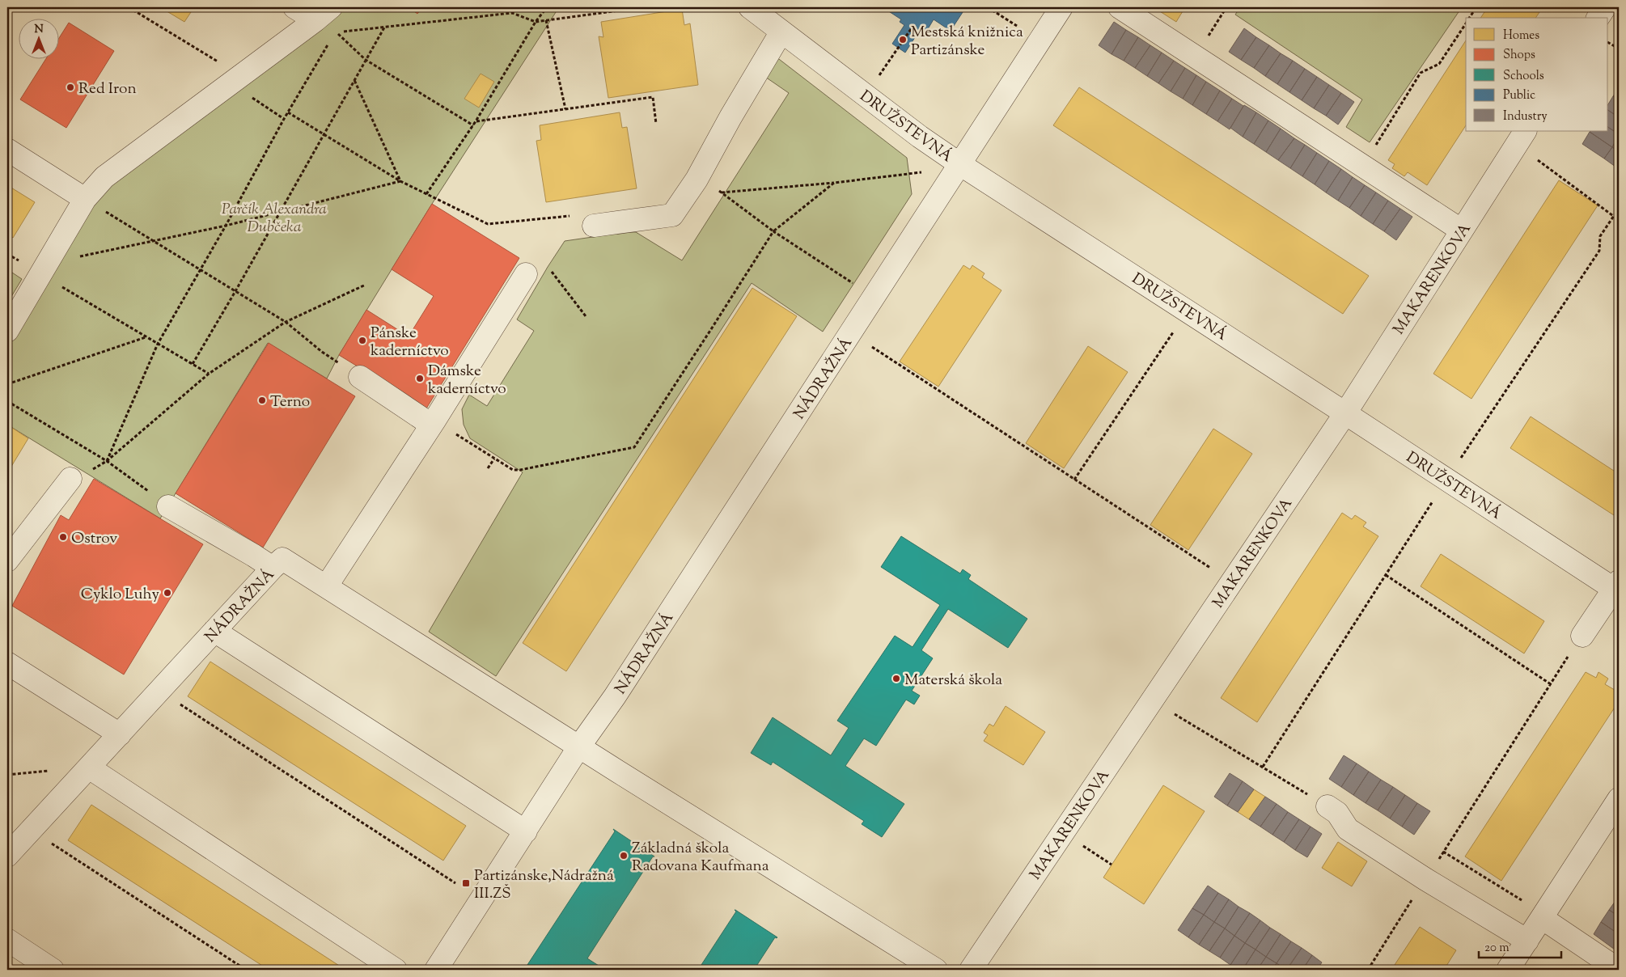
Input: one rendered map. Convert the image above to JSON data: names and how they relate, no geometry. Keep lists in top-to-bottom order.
{
  "streets": {
    "street": ["DRUŽSTEVNÁ", "MAKARENKOVA", "NÁDRAŽNÁ"]
  },
  "crossings": [
    ["DRUŽSTEVNÁ", "MAKARENKOVA"],
    ["DRUŽSTEVNÁ", "NÁDRAŽNÁ"]
  ],
  "parks": ["Parčík Alexandra Dubčeka"],
  "places": {
    "other": [
      "Mestská knižnica Partizánske",
      "Red Iron",
      "Pánske kaderníctvo",
      "Dámske kaderníctvo",
      "Terno",
      "Ostrov",
      "Cyklo Luhy",
      "Materská škola",
      "Základná škola Radovana Kaufmana"
    ],
    "transit": ["Partizánske,Nádražná III.ZŠ"]
  },
  "legend": [
    "Homes",
    "Shops",
    "Schools",
    "Public",
    "Industry"
  ],
  "scale_bar": "20 m",
  "north": "top"
}
